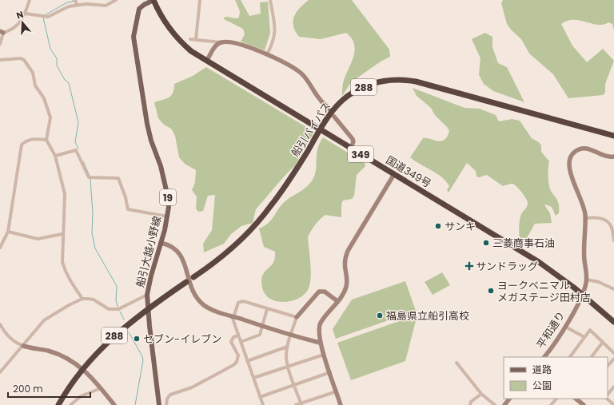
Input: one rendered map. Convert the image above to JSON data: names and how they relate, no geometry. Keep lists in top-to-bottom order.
{
  "streets": {
    "highway": [
      "288",
      "船引バイパス",
      "349",
      "国道349号"
    ],
    "main road": ["19", "船引大越小野線"],
    "street": ["平和通り"]
  },
  "crossings": [
    ["288", "船引大越小野線"],
    ["船引バイパス", "国道349号"],
    ["国道349号", "船引大越小野線"],
    ["国道349号", "平和通り"]
  ],
  "places": {
    "other": [
      "サンキ",
      "三菱商事石油",
      "ヨークベニマル メガステージ田村店",
      "福島県立船引高校",
      "セブン-イレブン"
    ],
    "health": ["サンドラッグ"]
  },
  "legend": ["道路", "公園"],
  "scale_bar": "200 m",
  "north": "top"
}
